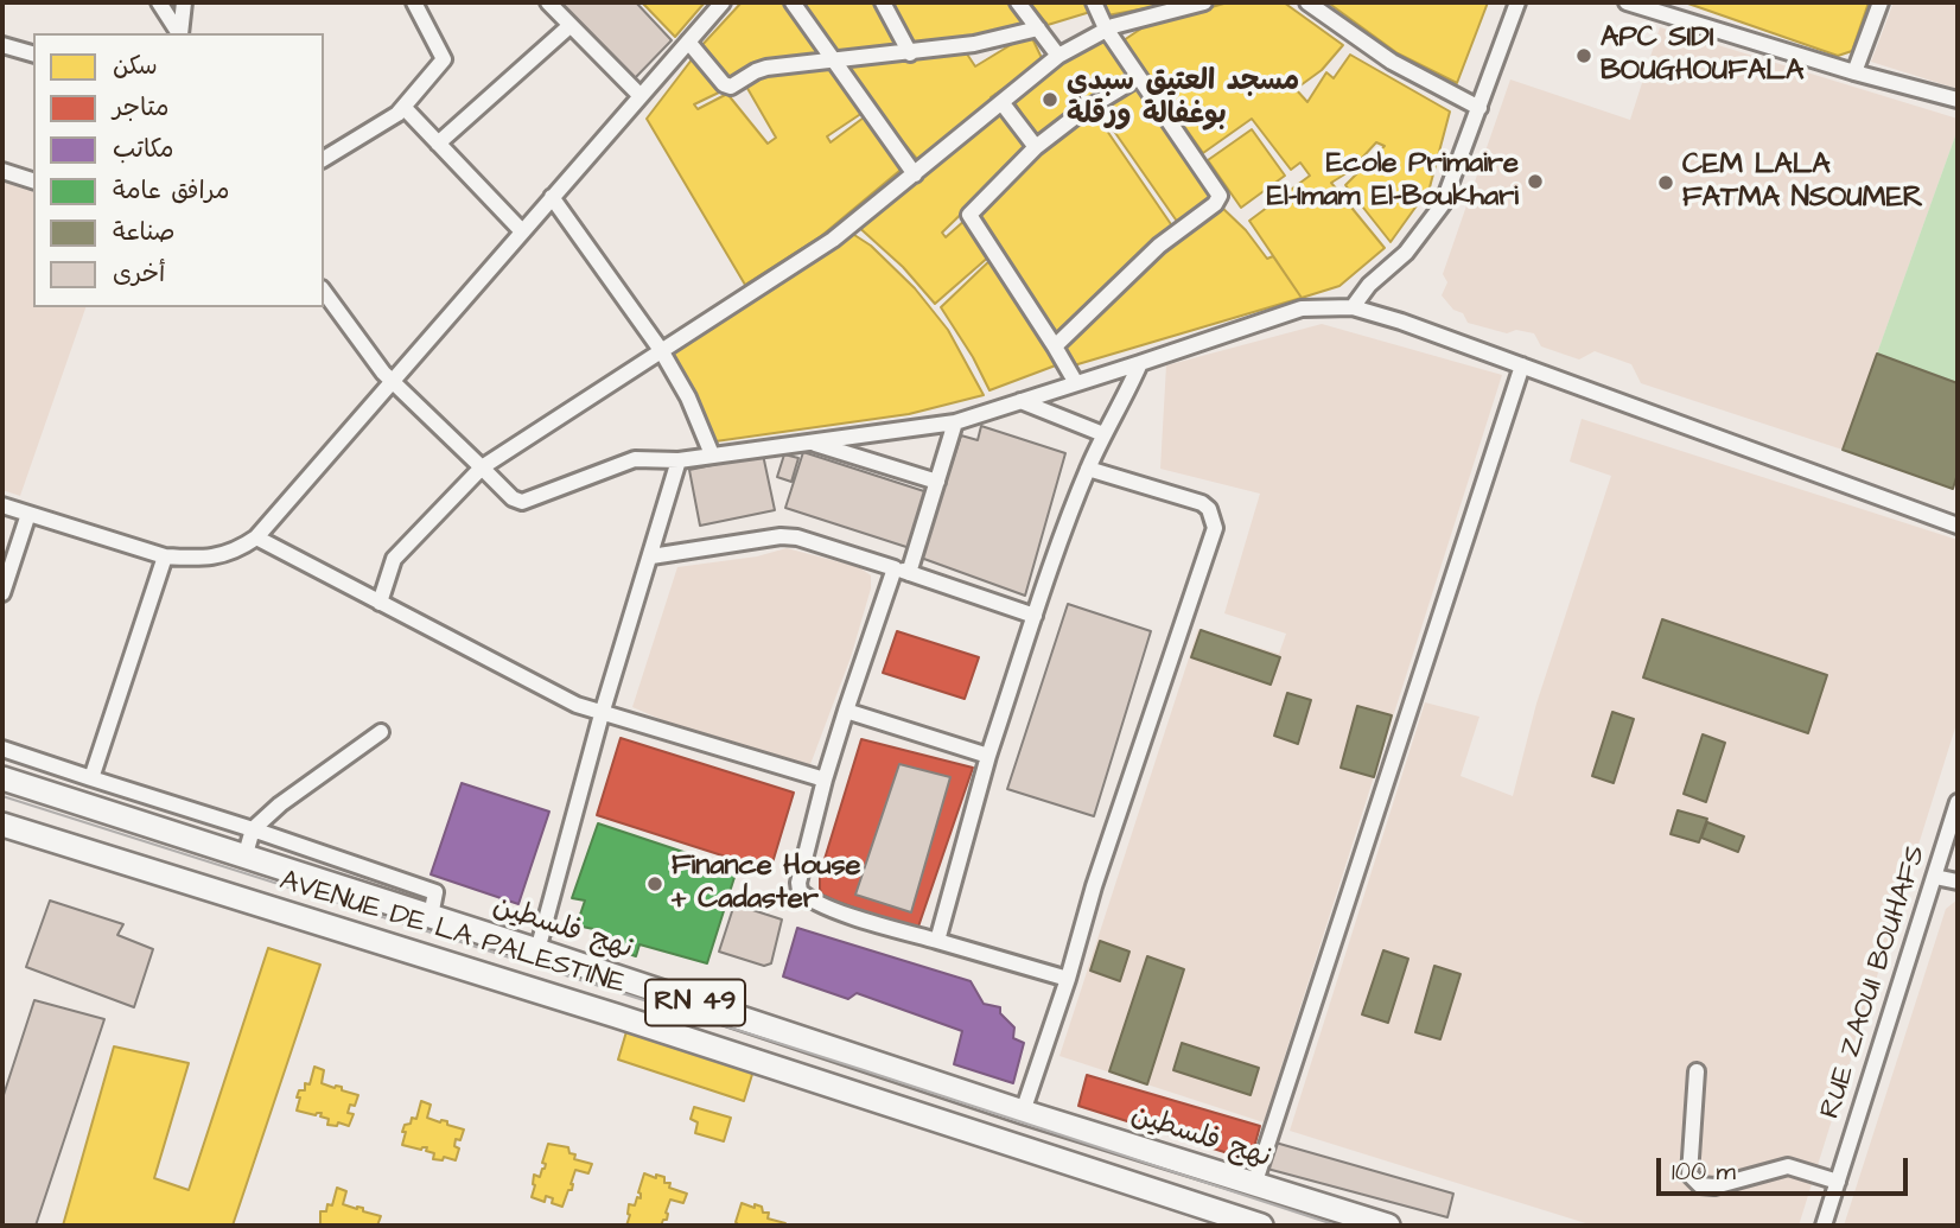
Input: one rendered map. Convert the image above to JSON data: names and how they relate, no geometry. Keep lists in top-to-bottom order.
{
  "streets": {
    "main road": ["نهج فلسطين", "AVENUE DE LA PALESTINE", "RN 49"],
    "street": ["RUE ZAOUI BOUHAFS"]
  },
  "places": [
    "APC SIDI BOUGHOUFALA",
    "مسجد العتيق سبدي بوغفالة ورقلة",
    "Ecole Primaire El-Imam El-Boukhari",
    "CEM LALA FATMA NSOUMER",
    "Finance House + Cadaster"
  ],
  "legend": [
    "سكن",
    "متاجر",
    "مكاتب",
    "مرافق عامة",
    "صناعة",
    "أخرى"
  ],
  "scale_bar": "100 m"
}
